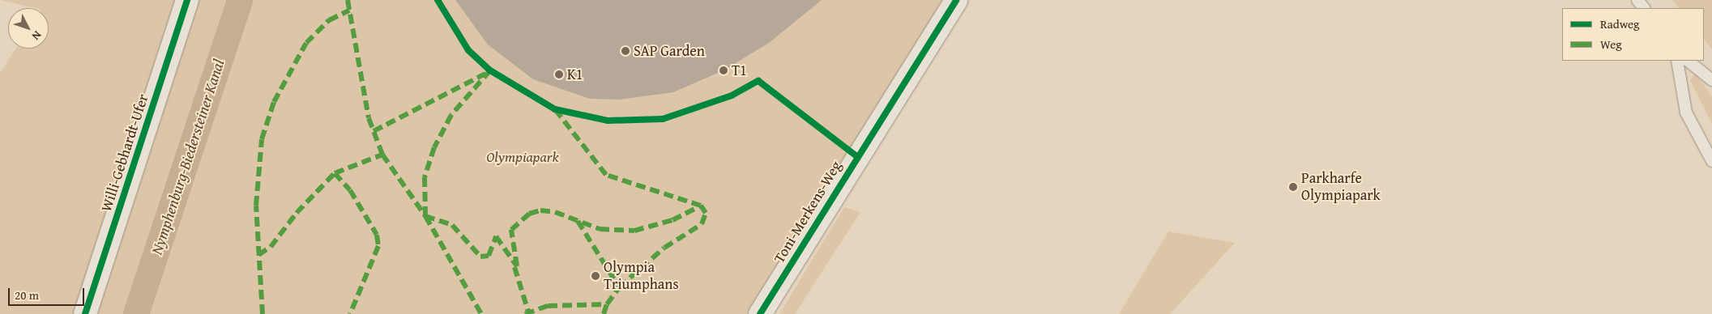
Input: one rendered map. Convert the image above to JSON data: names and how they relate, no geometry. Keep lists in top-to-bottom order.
{
  "streets": {
    "street": ["Willi-Gebhardt-Ufer", "Toni-Merkens-Weg"]
  },
  "water": ["Nymphenburg-Biedersteiner Kanal"],
  "parks": ["Olympiapark"],
  "places": [
    "SAP Garden",
    "T1",
    "K1",
    "Parkharfe Olympiapark",
    "Olympia Triumphans"
  ],
  "legend": ["Radweg", "Weg"],
  "scale_bar": "20 m",
  "north": "bottom right"
}
